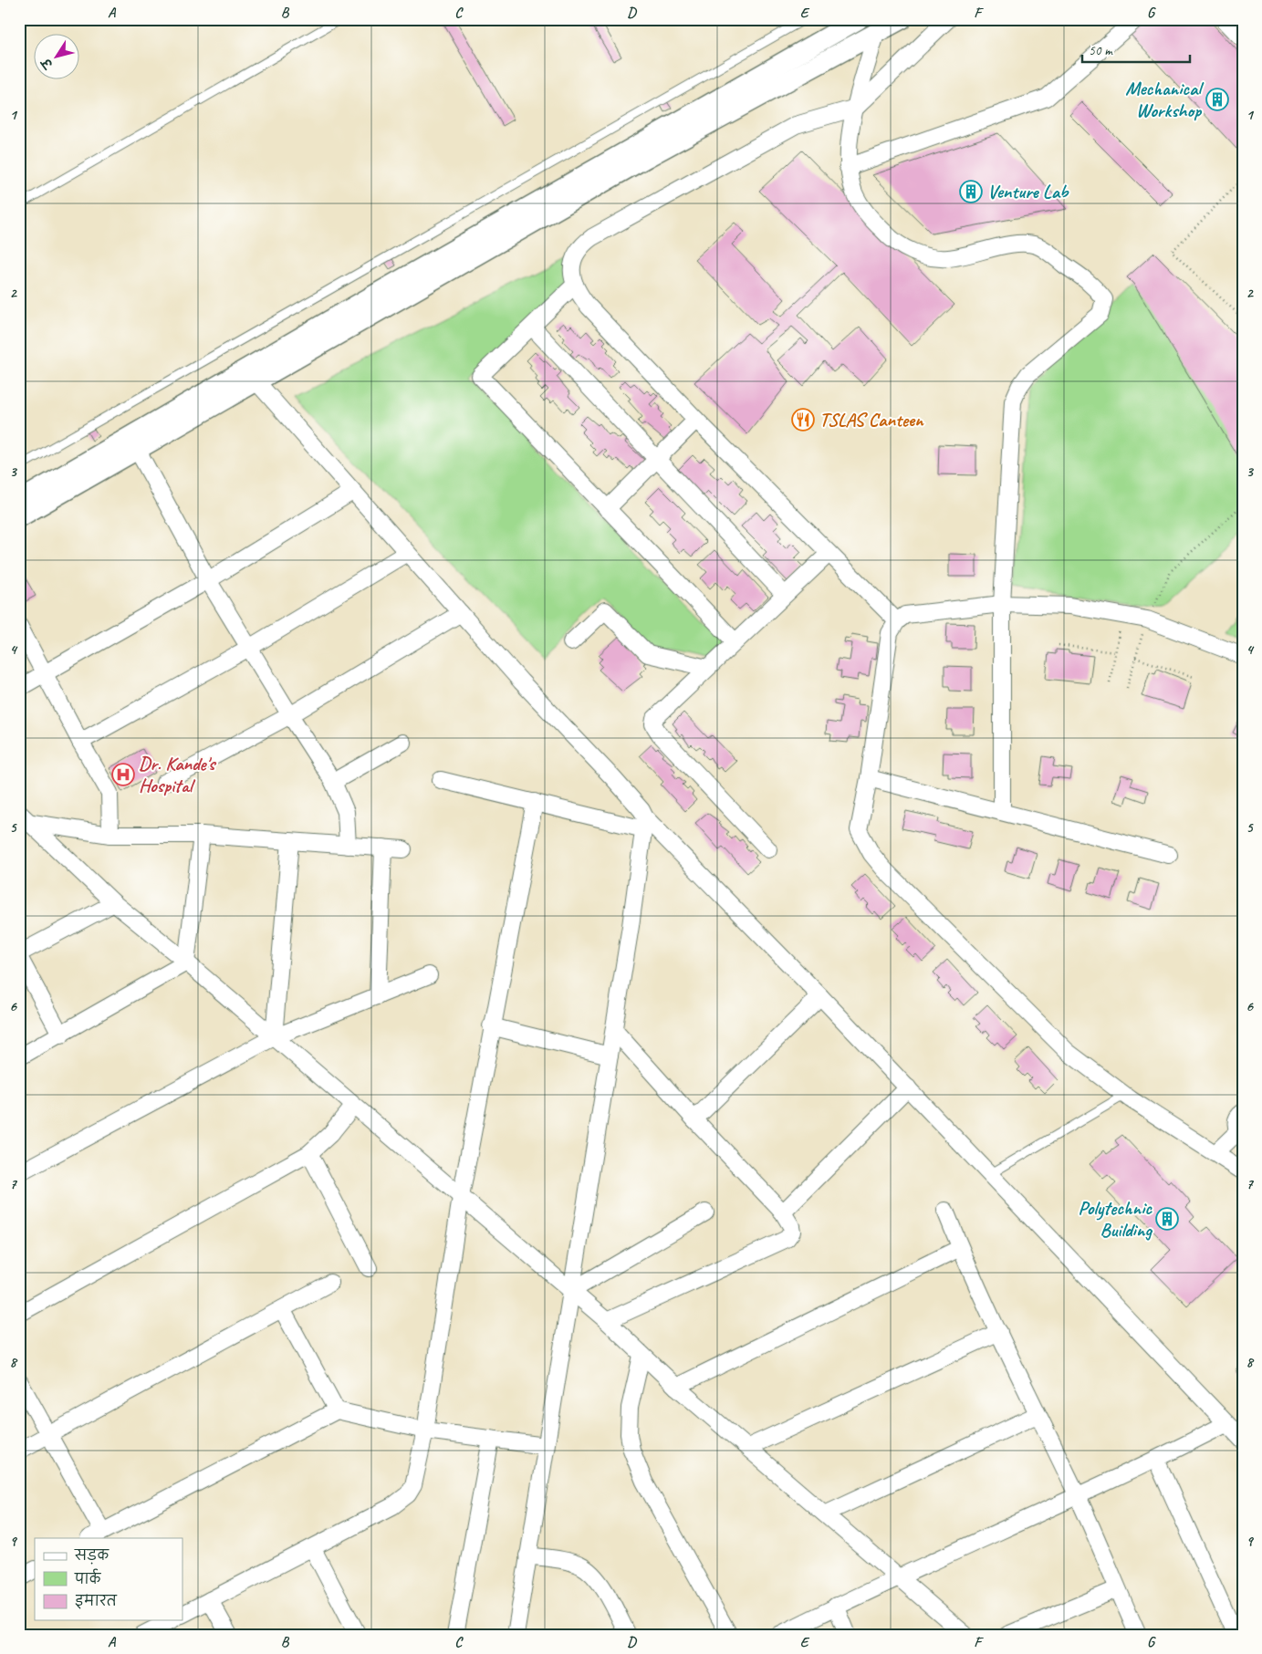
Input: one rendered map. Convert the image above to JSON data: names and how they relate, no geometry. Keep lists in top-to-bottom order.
{
  "places": {
    "building": ["Mechanical Workshop", "Venture Lab", "Polytechnic Building"],
    "restaurant": ["TSLAS Canteen"],
    "hospital": ["Dr. Kande's Hospital"]
  },
  "legend": ["सड़क", "पार्क", "इमारत"],
  "scale_bar": "50 m",
  "north": "bottom left",
  "grid": {
    "columns": [
      "A",
      "B",
      "C",
      "D",
      "E",
      "F",
      "G"
    ],
    "rows": [
      "1",
      "2",
      "3",
      "4",
      "5",
      "6",
      "7",
      "8",
      "9"
    ]
  }
}
